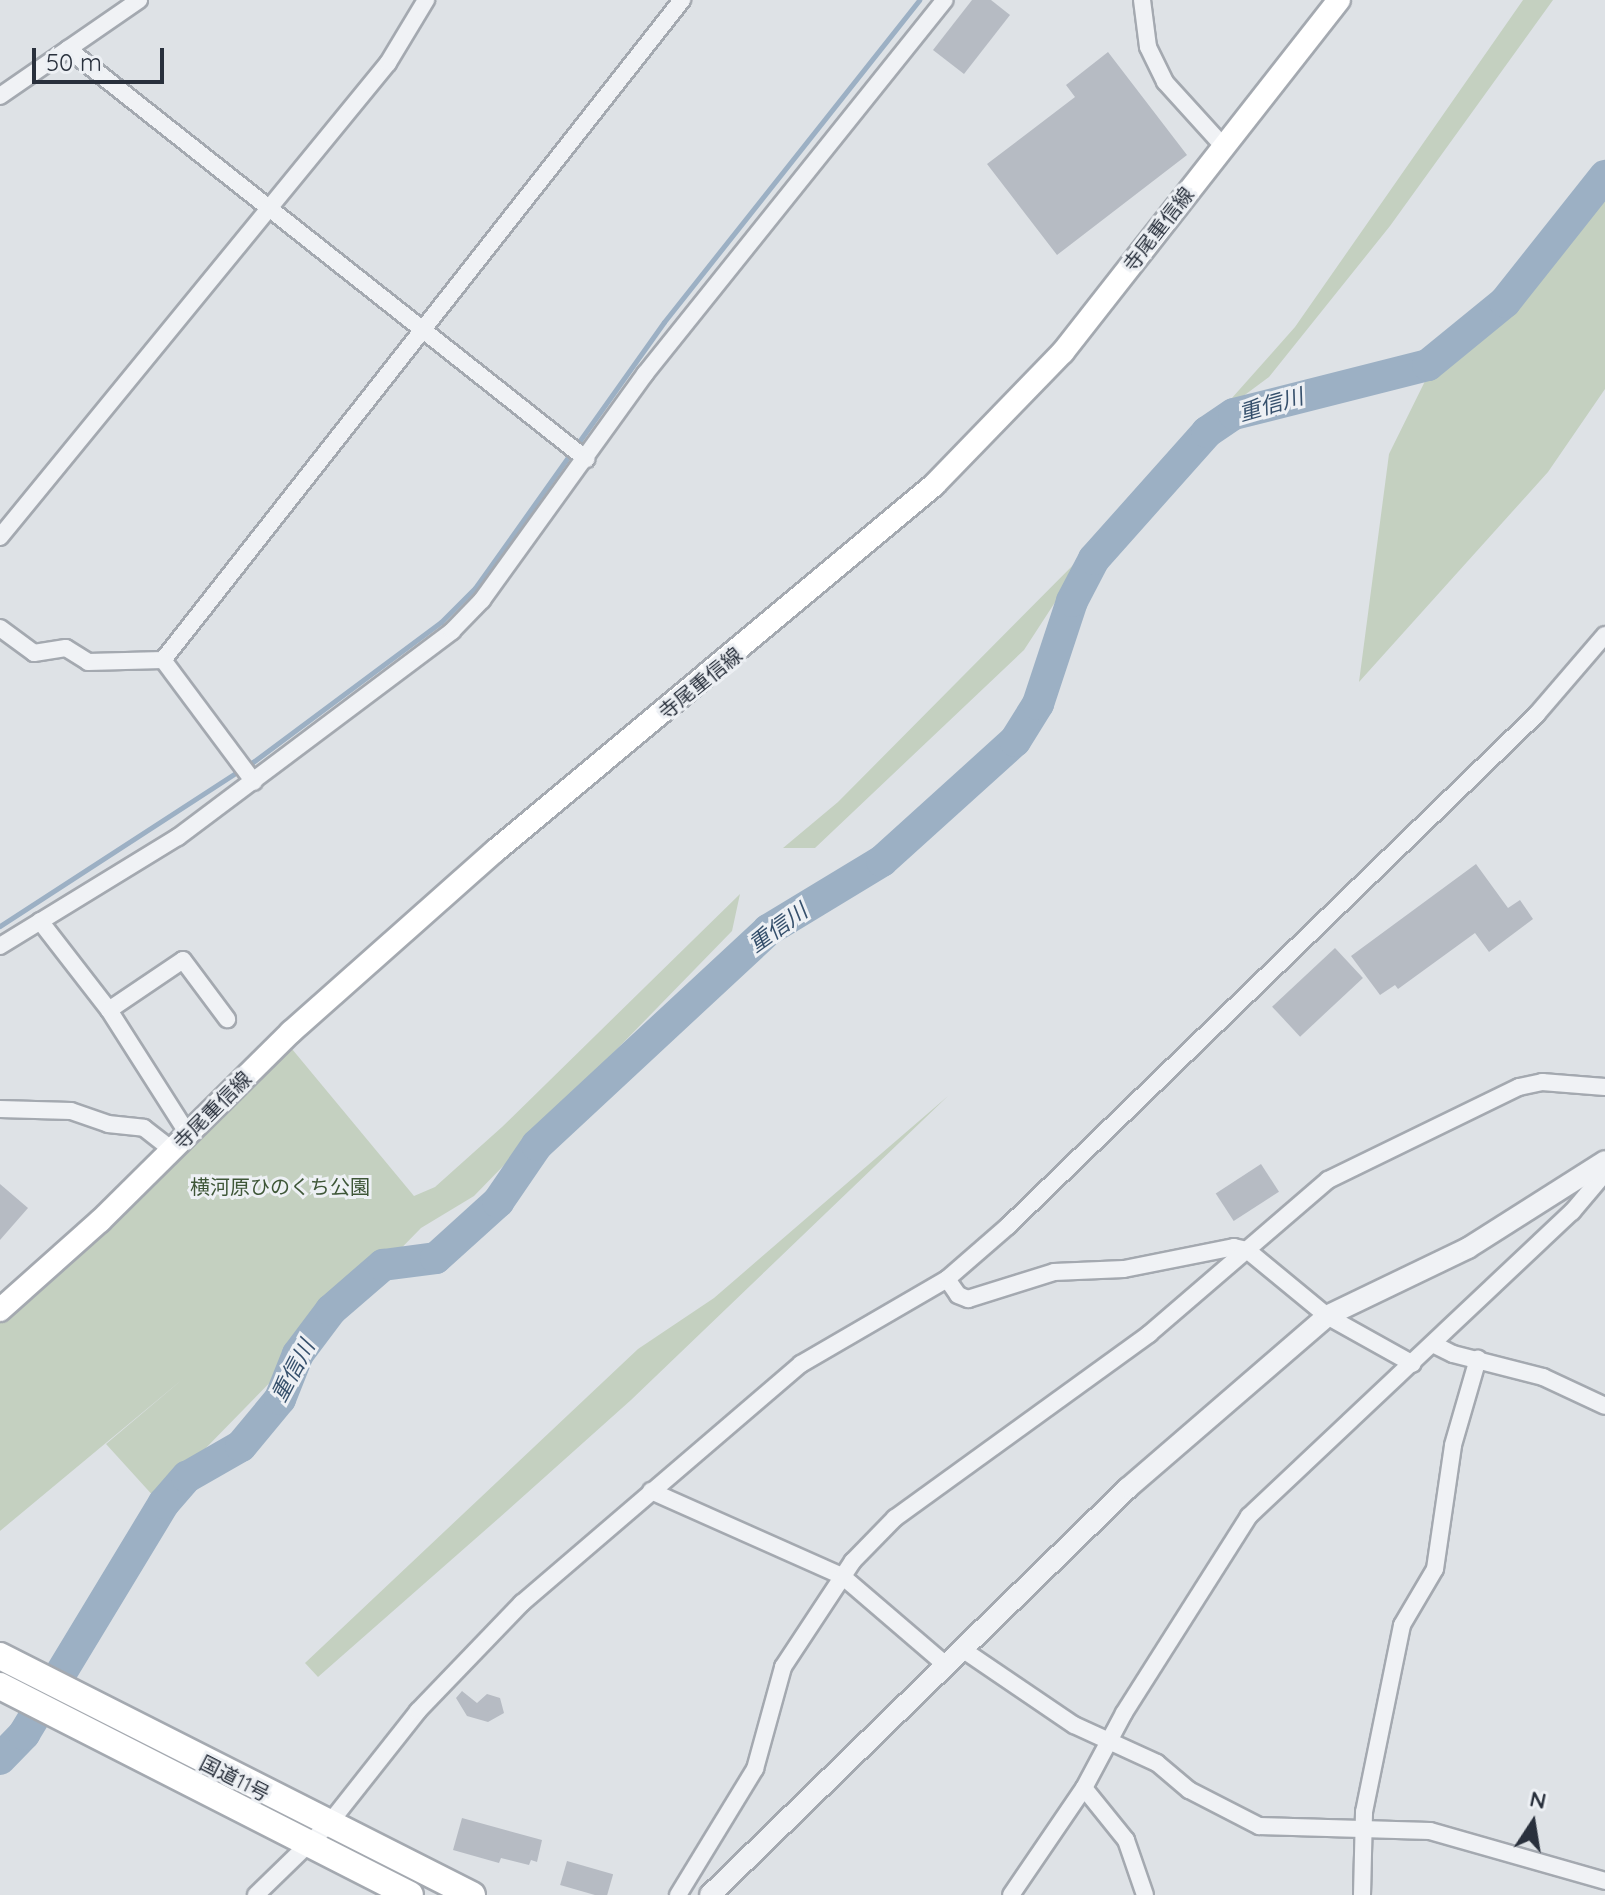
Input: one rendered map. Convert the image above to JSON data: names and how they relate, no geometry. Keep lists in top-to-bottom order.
{
  "streets": {
    "highway": ["国道11号"],
    "main road": ["寺尾重信線"]
  },
  "water": ["重信川"],
  "parks": ["横河原ひのくち公園"],
  "scale_bar": "50 m",
  "north": "top"
}
